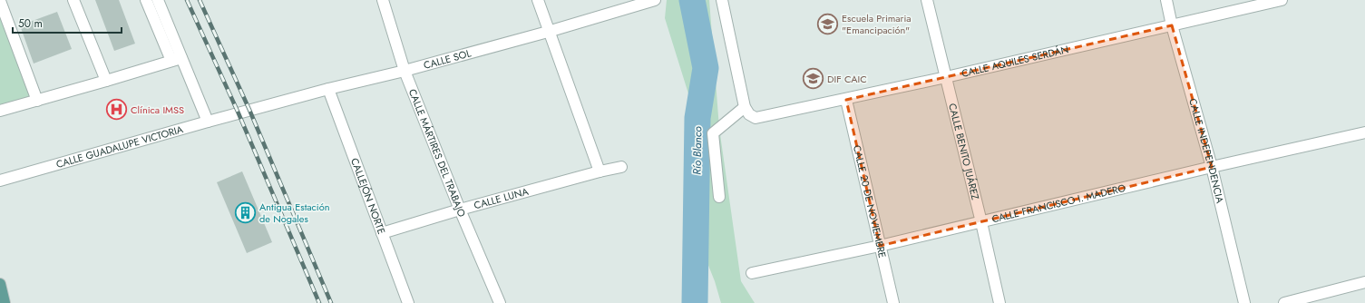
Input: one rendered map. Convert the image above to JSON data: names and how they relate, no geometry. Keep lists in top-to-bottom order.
{
  "streets": {
    "street": [
      "CALLE SOL",
      "CALLE AQUILES SERDÁN",
      "CALLE GUADALUPE VICTORIA",
      "CALLE BENITO JUÁREZ",
      "CALLE INDEPENDENCIA",
      "CALLE MÁRTIRES DEL TRABAJO",
      "CALLEJÓN NORTE",
      "CALLE LUNA",
      "CALLE 20 DE NOVIEMBRE",
      "CALLE FRANCISCO I. MADERO"
    ]
  },
  "crossings": [
    ["CALLE SOL", "CALLE GUADALUPE VICTORIA"],
    ["CALLE SOL", "CALLE MÁRTIRES DEL TRABAJO"],
    ["CALLE SOL", "CALLEJÓN NORTE"],
    ["CALLE AQUILES SERDÁN", "CALLE BENITO JUÁREZ"],
    ["CALLE AQUILES SERDÁN", "CALLE INDEPENDENCIA"],
    ["CALLE AQUILES SERDÁN", "CALLE 20 DE NOVIEMBRE"],
    ["CALLE BENITO JUÁREZ", "CALLE FRANCISCO I. MADERO"],
    ["CALLE INDEPENDENCIA", "CALLE FRANCISCO I. MADERO"],
    ["CALLE MÁRTIRES DEL TRABAJO", "CALLE LUNA"],
    ["CALLEJÓN NORTE", "CALLE LUNA"],
    ["CALLE 20 DE NOVIEMBRE", "CALLE FRANCISCO I. MADERO"]
  ],
  "water": ["Río Blanco"],
  "places": {
    "school or university": ["Escuela Primaria \"Emancipación\"", "DIF CAIC"],
    "hospital": ["Clínica IMSS"],
    "building": ["Antigua Estación de Nogales"]
  },
  "scale_bar": "50 m"
}
